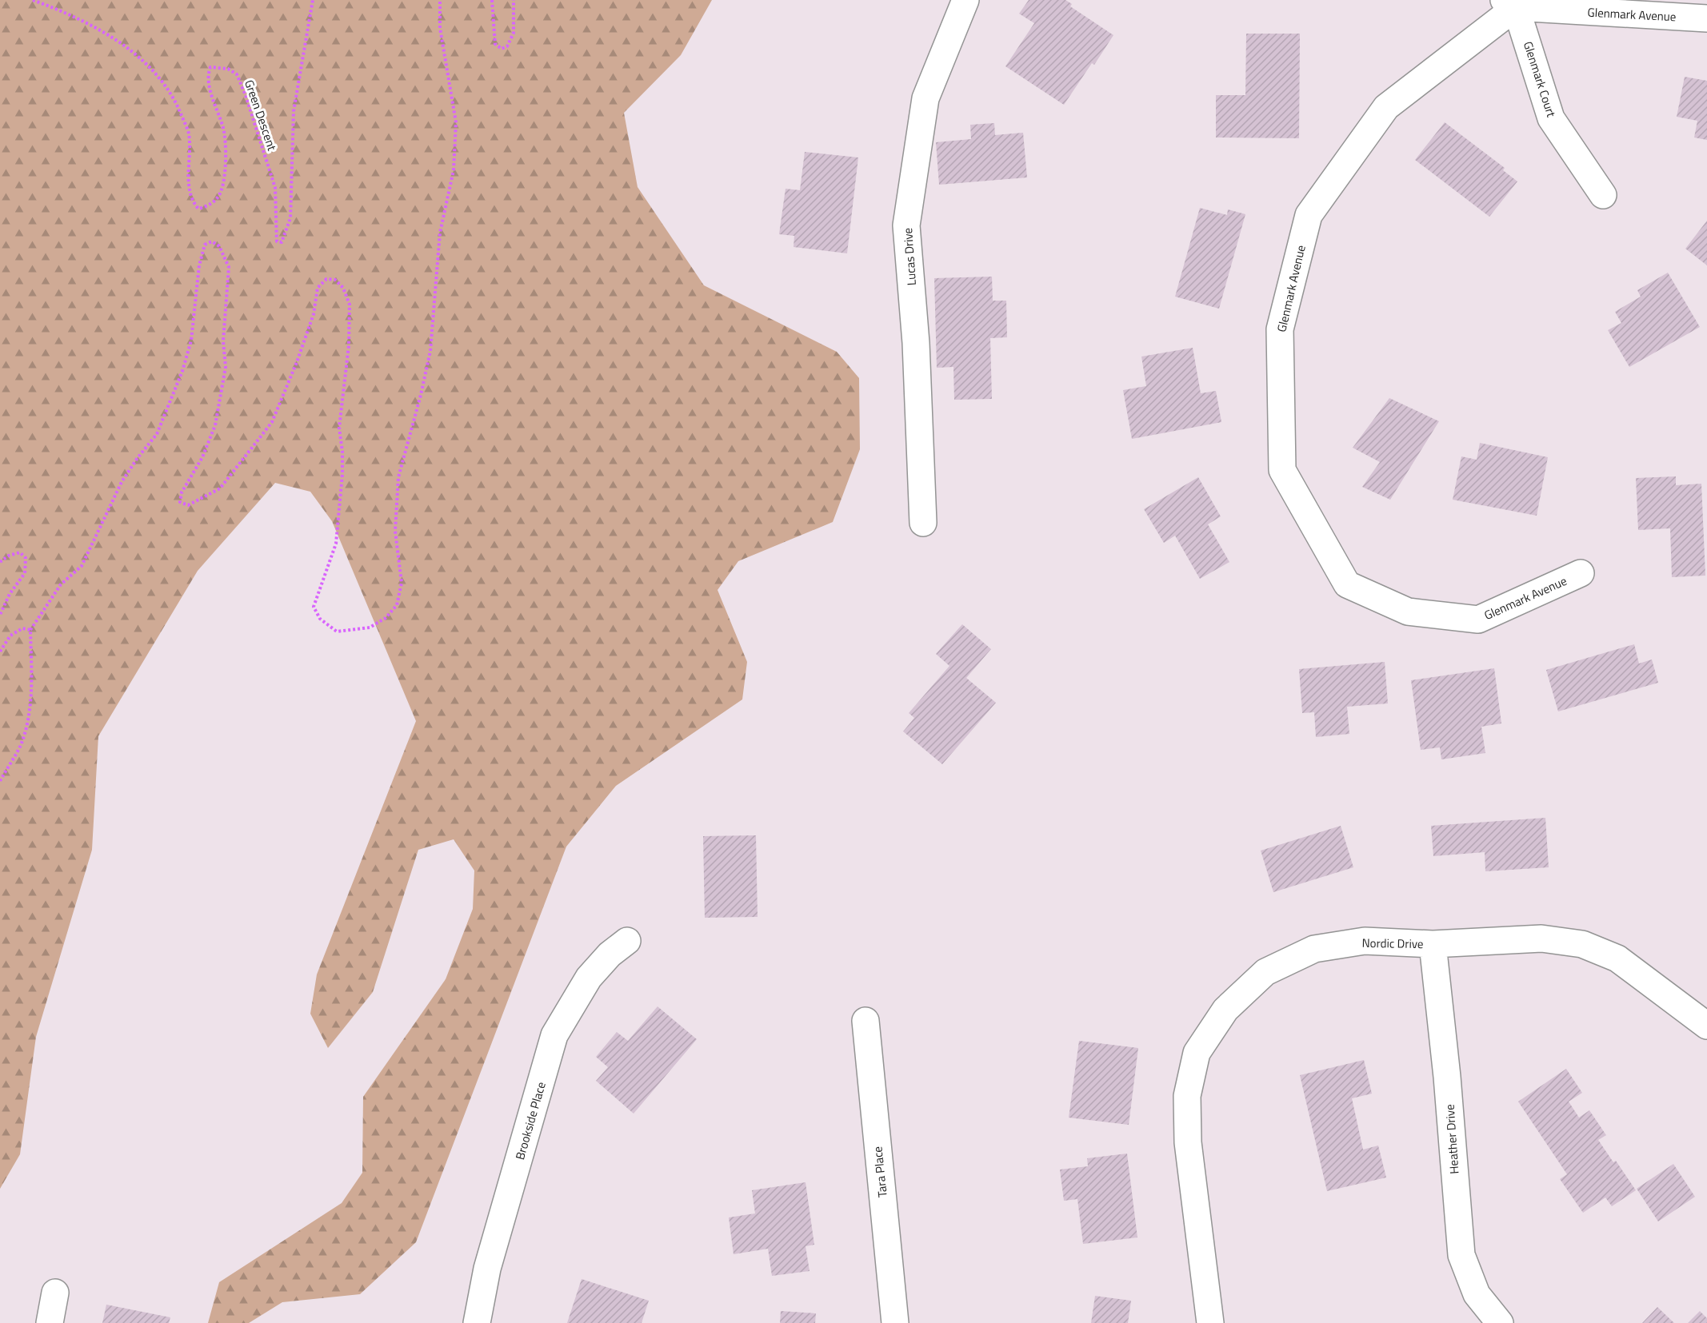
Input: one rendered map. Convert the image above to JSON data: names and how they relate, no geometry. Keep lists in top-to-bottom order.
{
  "streets": {
    "street": [
      "Glenmark Avenue",
      "Glenmark Court",
      "Lucas Drive",
      "Nordic Drive",
      "Brookside Place",
      "Heather Drive",
      "Tara Place"
    ],
    "path": ["Green Descent"]
  },
  "crossings": [
    ["Glenmark Avenue", "Glenmark Court"],
    ["Nordic Drive", "Heather Drive"]
  ]
}
